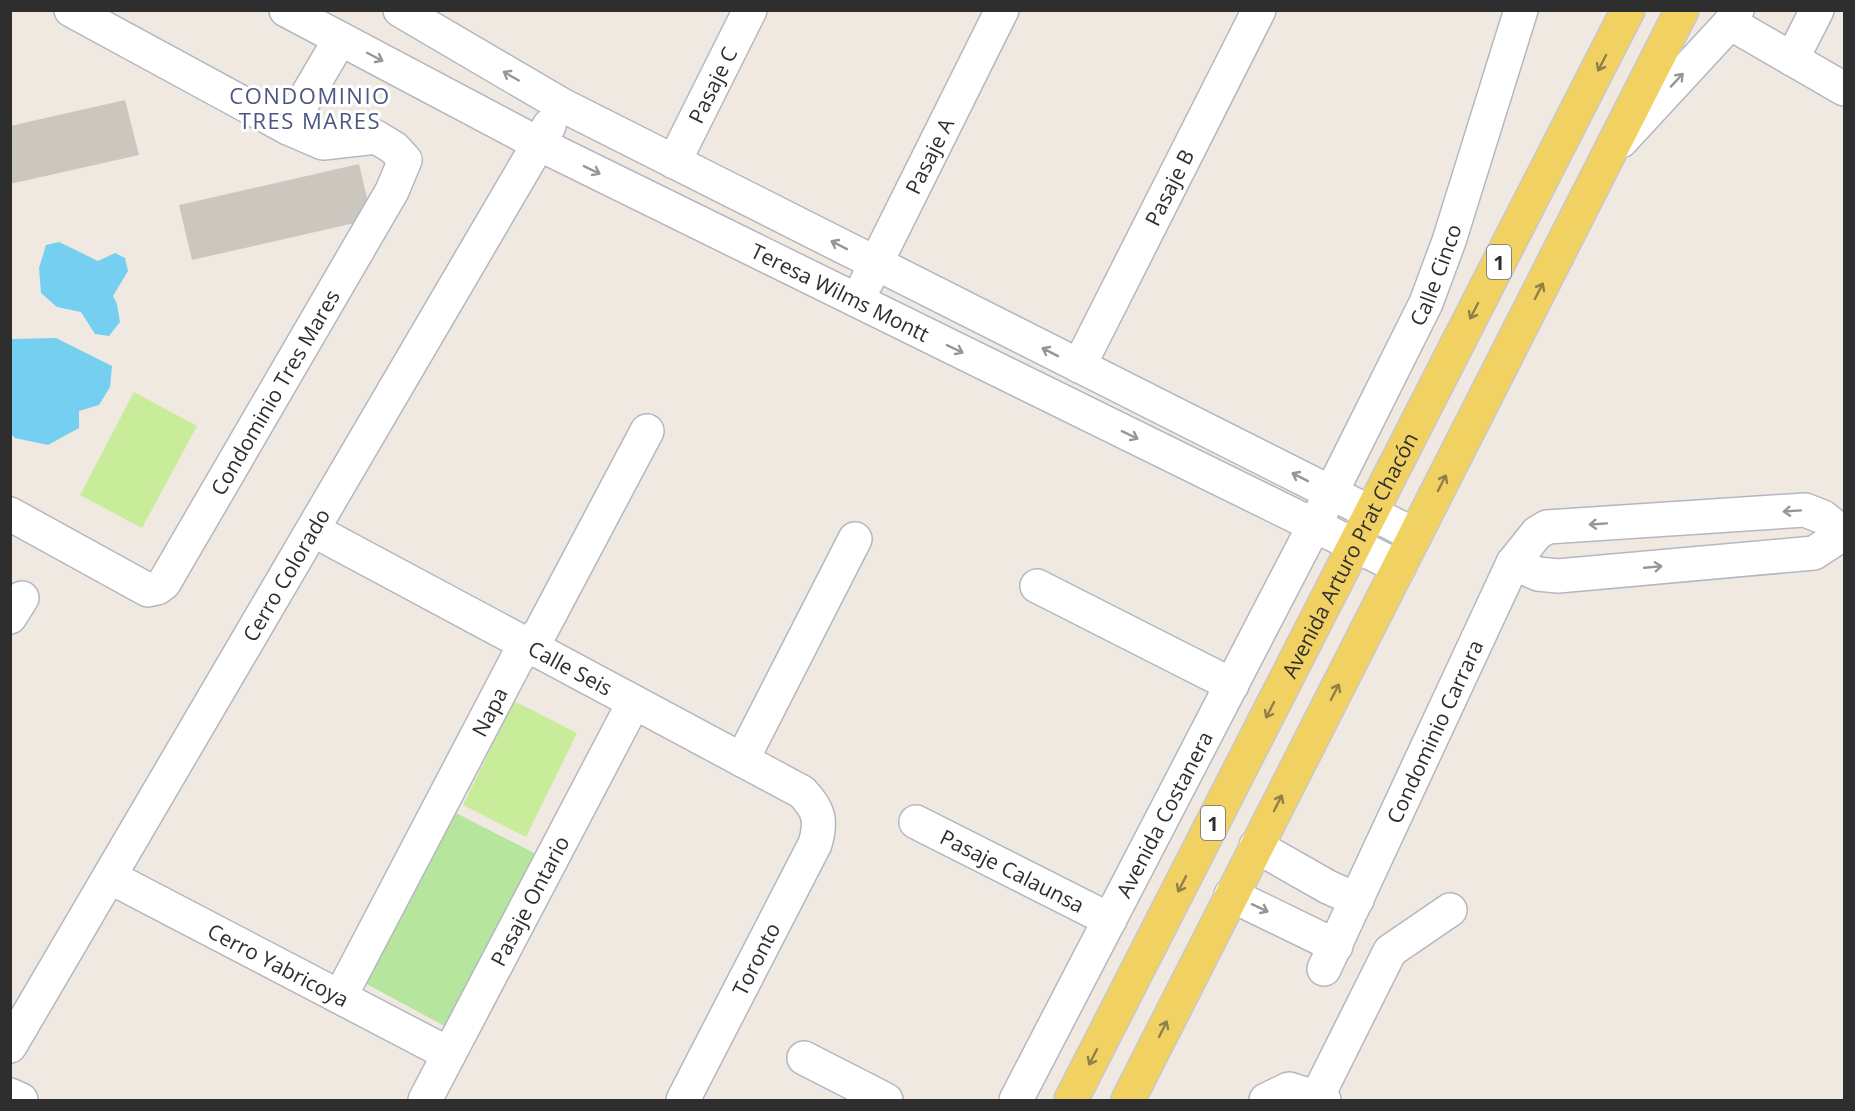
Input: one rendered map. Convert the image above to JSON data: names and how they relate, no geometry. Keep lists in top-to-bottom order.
{
  "streets": {
    "main road": ["1", "Avenida Arturo Prat Chacón"],
    "street": [
      "Pasaje C",
      "Pasaje A",
      "Pasaje B",
      "Calle Cinco",
      "Teresa Wilms Montt",
      "Condominio Tres Mares",
      "Cerro Colorado",
      "Calle Seis",
      "Napa",
      "Condominio Carrara",
      "Avenida Costanera",
      "Pasaje Calaunsa",
      "Pasaje Ontario",
      "Toronto",
      "Cerro Yabricoya"
    ]
  },
  "crossings": [
    ["Pasaje C", "Teresa Wilms Montt"],
    ["Pasaje A", "Teresa Wilms Montt"],
    ["Pasaje B", "Teresa Wilms Montt"],
    ["1", "Teresa Wilms Montt"],
    ["1", "Condominio Carrara"],
    ["Calle Cinco", "Teresa Wilms Montt"],
    ["Calle Cinco", "Avenida Costanera"],
    ["Teresa Wilms Montt", "Avenida Arturo Prat Chacón"],
    ["Teresa Wilms Montt", "Cerro Colorado"],
    ["Teresa Wilms Montt", "Avenida Costanera"],
    ["Cerro Colorado", "Calle Seis"],
    ["Cerro Colorado", "Cerro Yabricoya"],
    ["Calle Seis", "Napa"],
    ["Calle Seis", "Pasaje Ontario"],
    ["Calle Seis", "Toronto"],
    ["Napa", "Cerro Yabricoya"],
    ["Avenida Costanera", "Pasaje Calaunsa"],
    ["Pasaje Ontario", "Cerro Yabricoya"]
  ],
  "districts": ["CONDOMINIO TRES MARES"]
}
